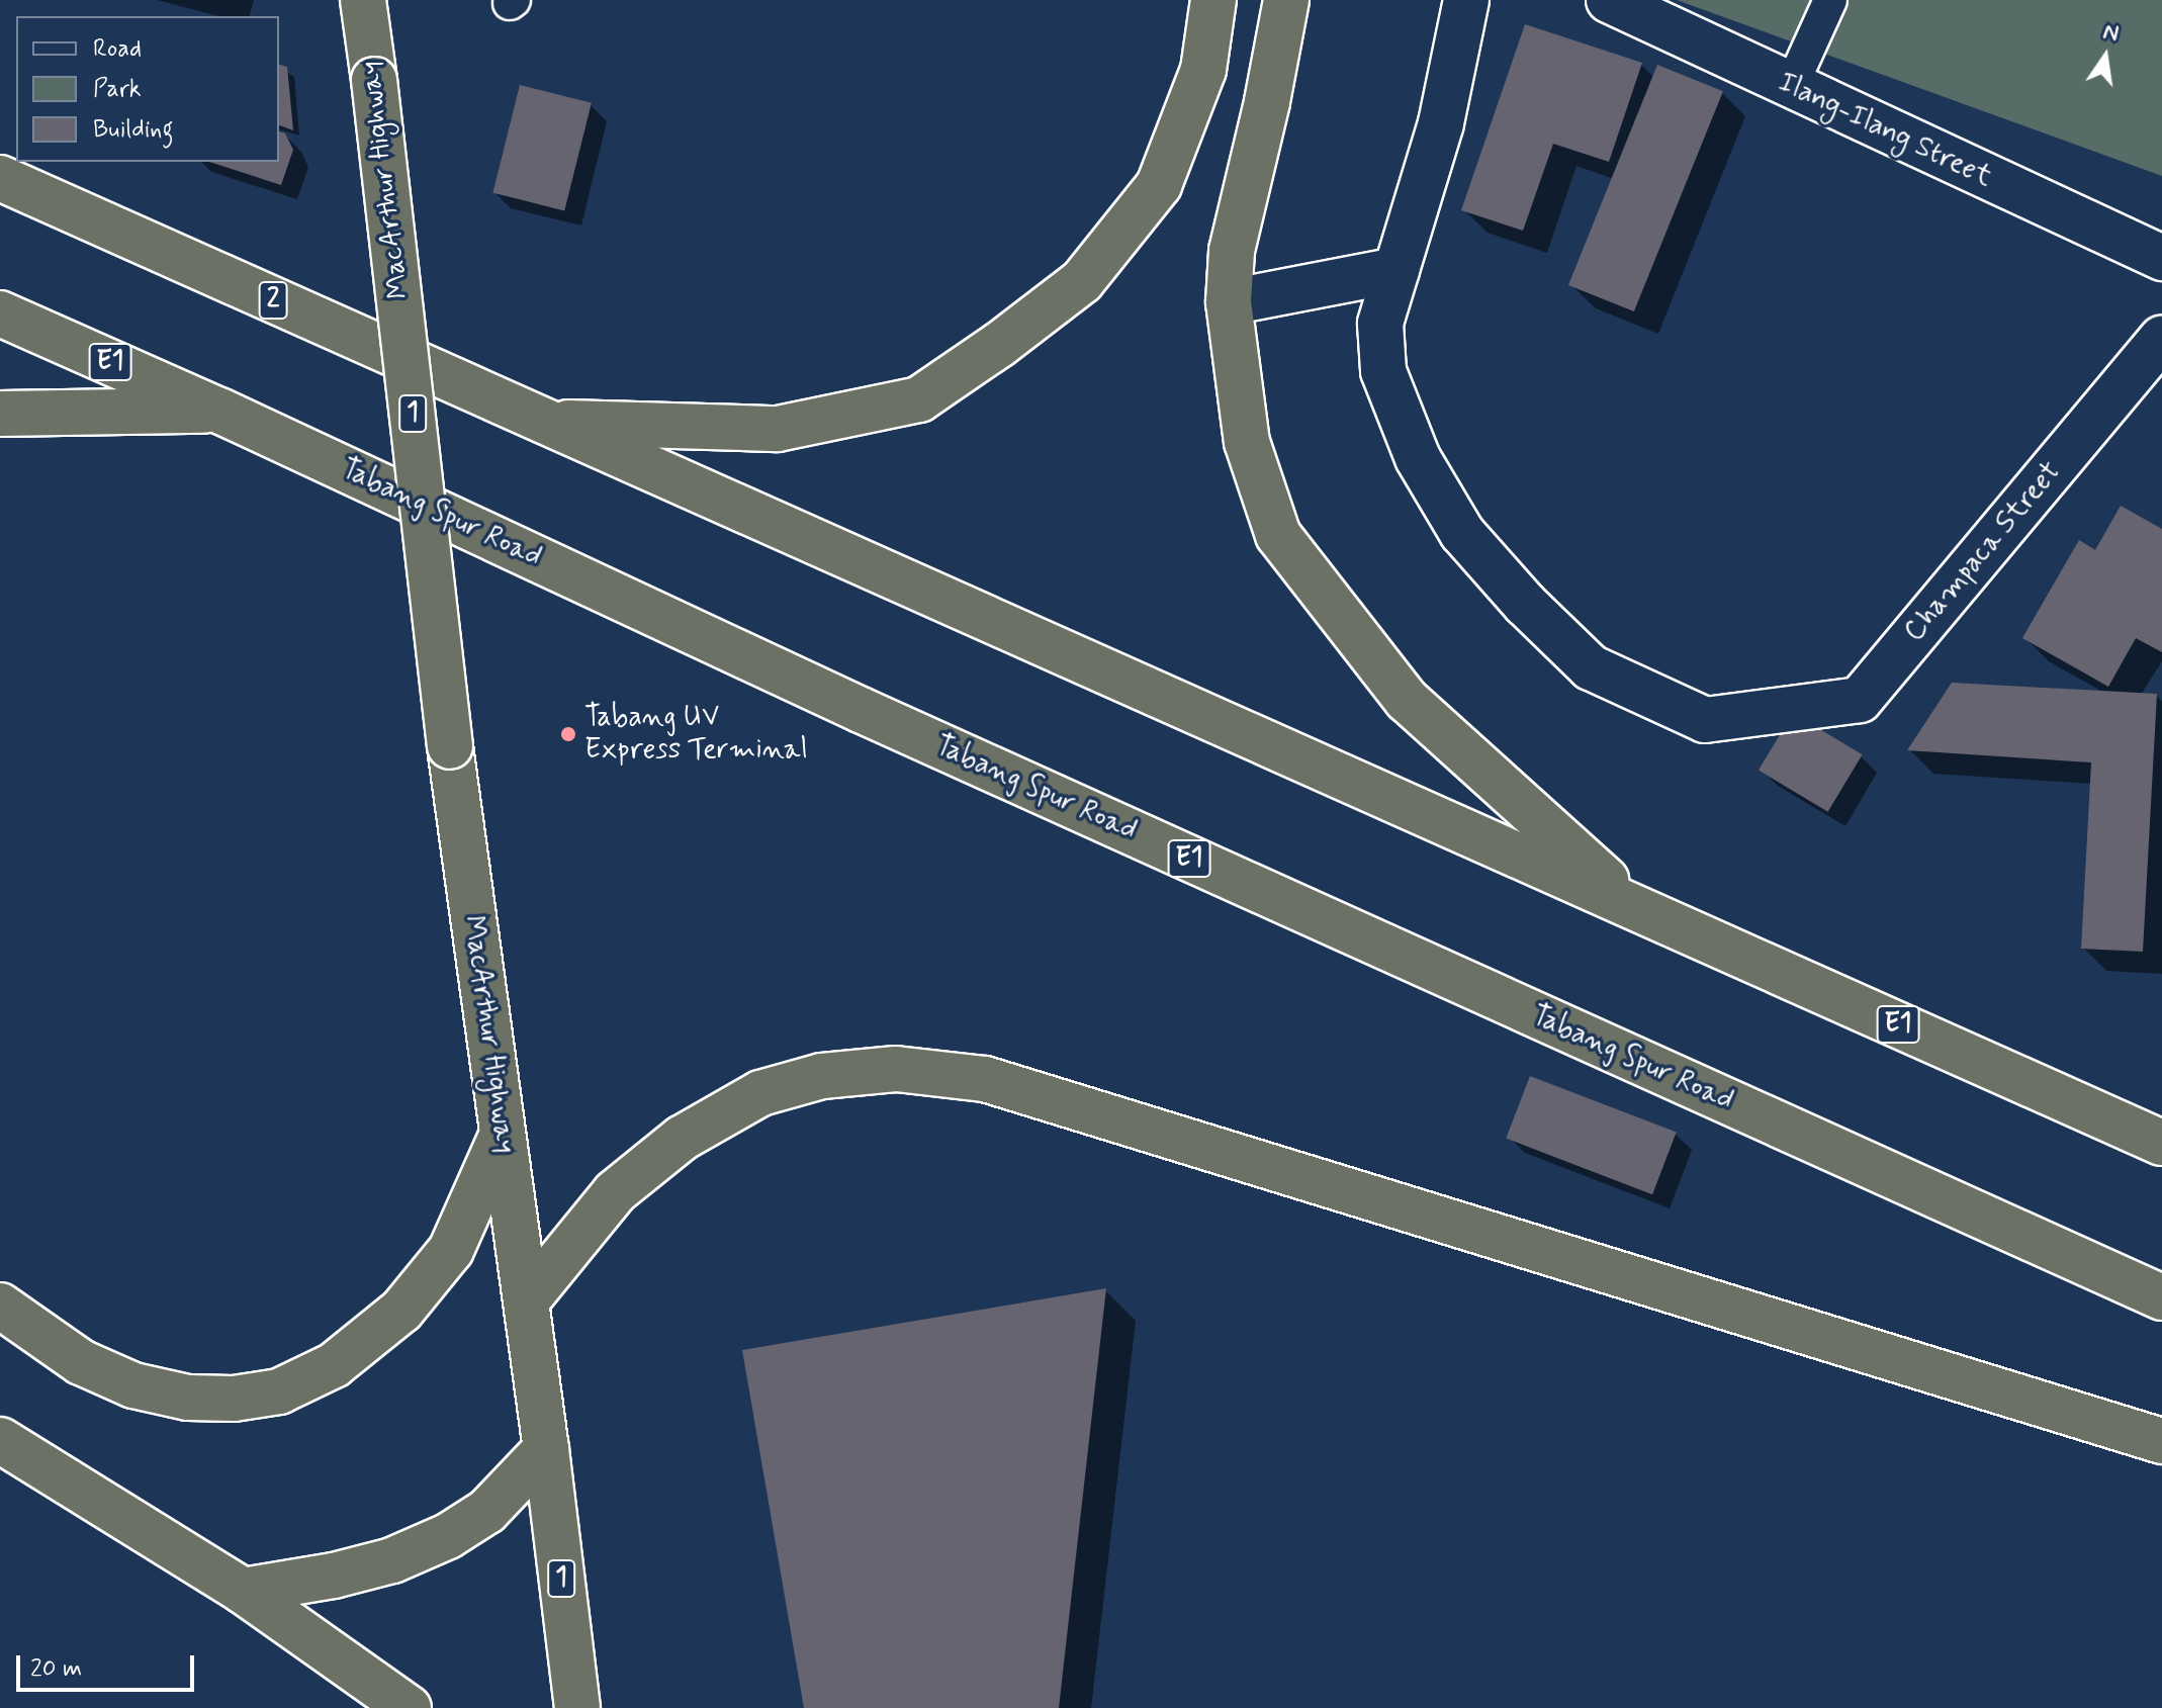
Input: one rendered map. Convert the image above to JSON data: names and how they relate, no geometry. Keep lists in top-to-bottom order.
{
  "streets": {
    "highway": [
      "MacArthur Highway",
      "2",
      "E1",
      "1",
      "Tabang Spur Road"
    ],
    "street": ["Ilang-Ilang Street", "Champaca Street"]
  },
  "crossings": [
    ["2", "E1"]
  ],
  "places": ["Tabang UV Express Terminal"],
  "legend": ["Road", "Park", "Building"],
  "scale_bar": "20 m",
  "north": "top"
}
